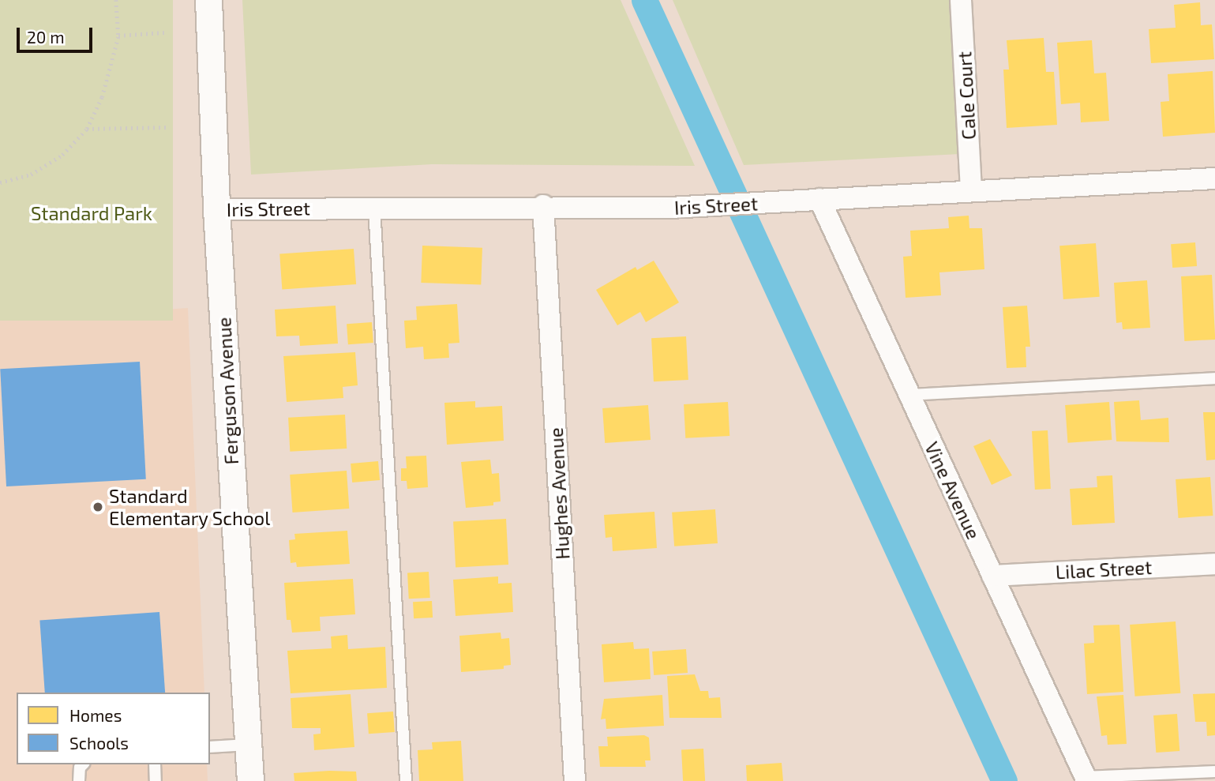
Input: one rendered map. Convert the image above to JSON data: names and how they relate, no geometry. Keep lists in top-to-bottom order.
{
  "streets": {
    "street": [
      "Cale Court",
      "Iris Street",
      "Ferguson Avenue",
      "Vine Avenue",
      "Hughes Avenue",
      "Lilac Street"
    ]
  },
  "crossings": [
    ["Cale Court", "Iris Street"],
    ["Iris Street", "Ferguson Avenue"],
    ["Iris Street", "Vine Avenue"],
    ["Iris Street", "Hughes Avenue"],
    ["Vine Avenue", "Lilac Street"]
  ],
  "parks": ["Standard Park"],
  "places": ["Standard Elementary School"],
  "legend": ["Homes", "Schools"],
  "scale_bar": "20 m"
}
